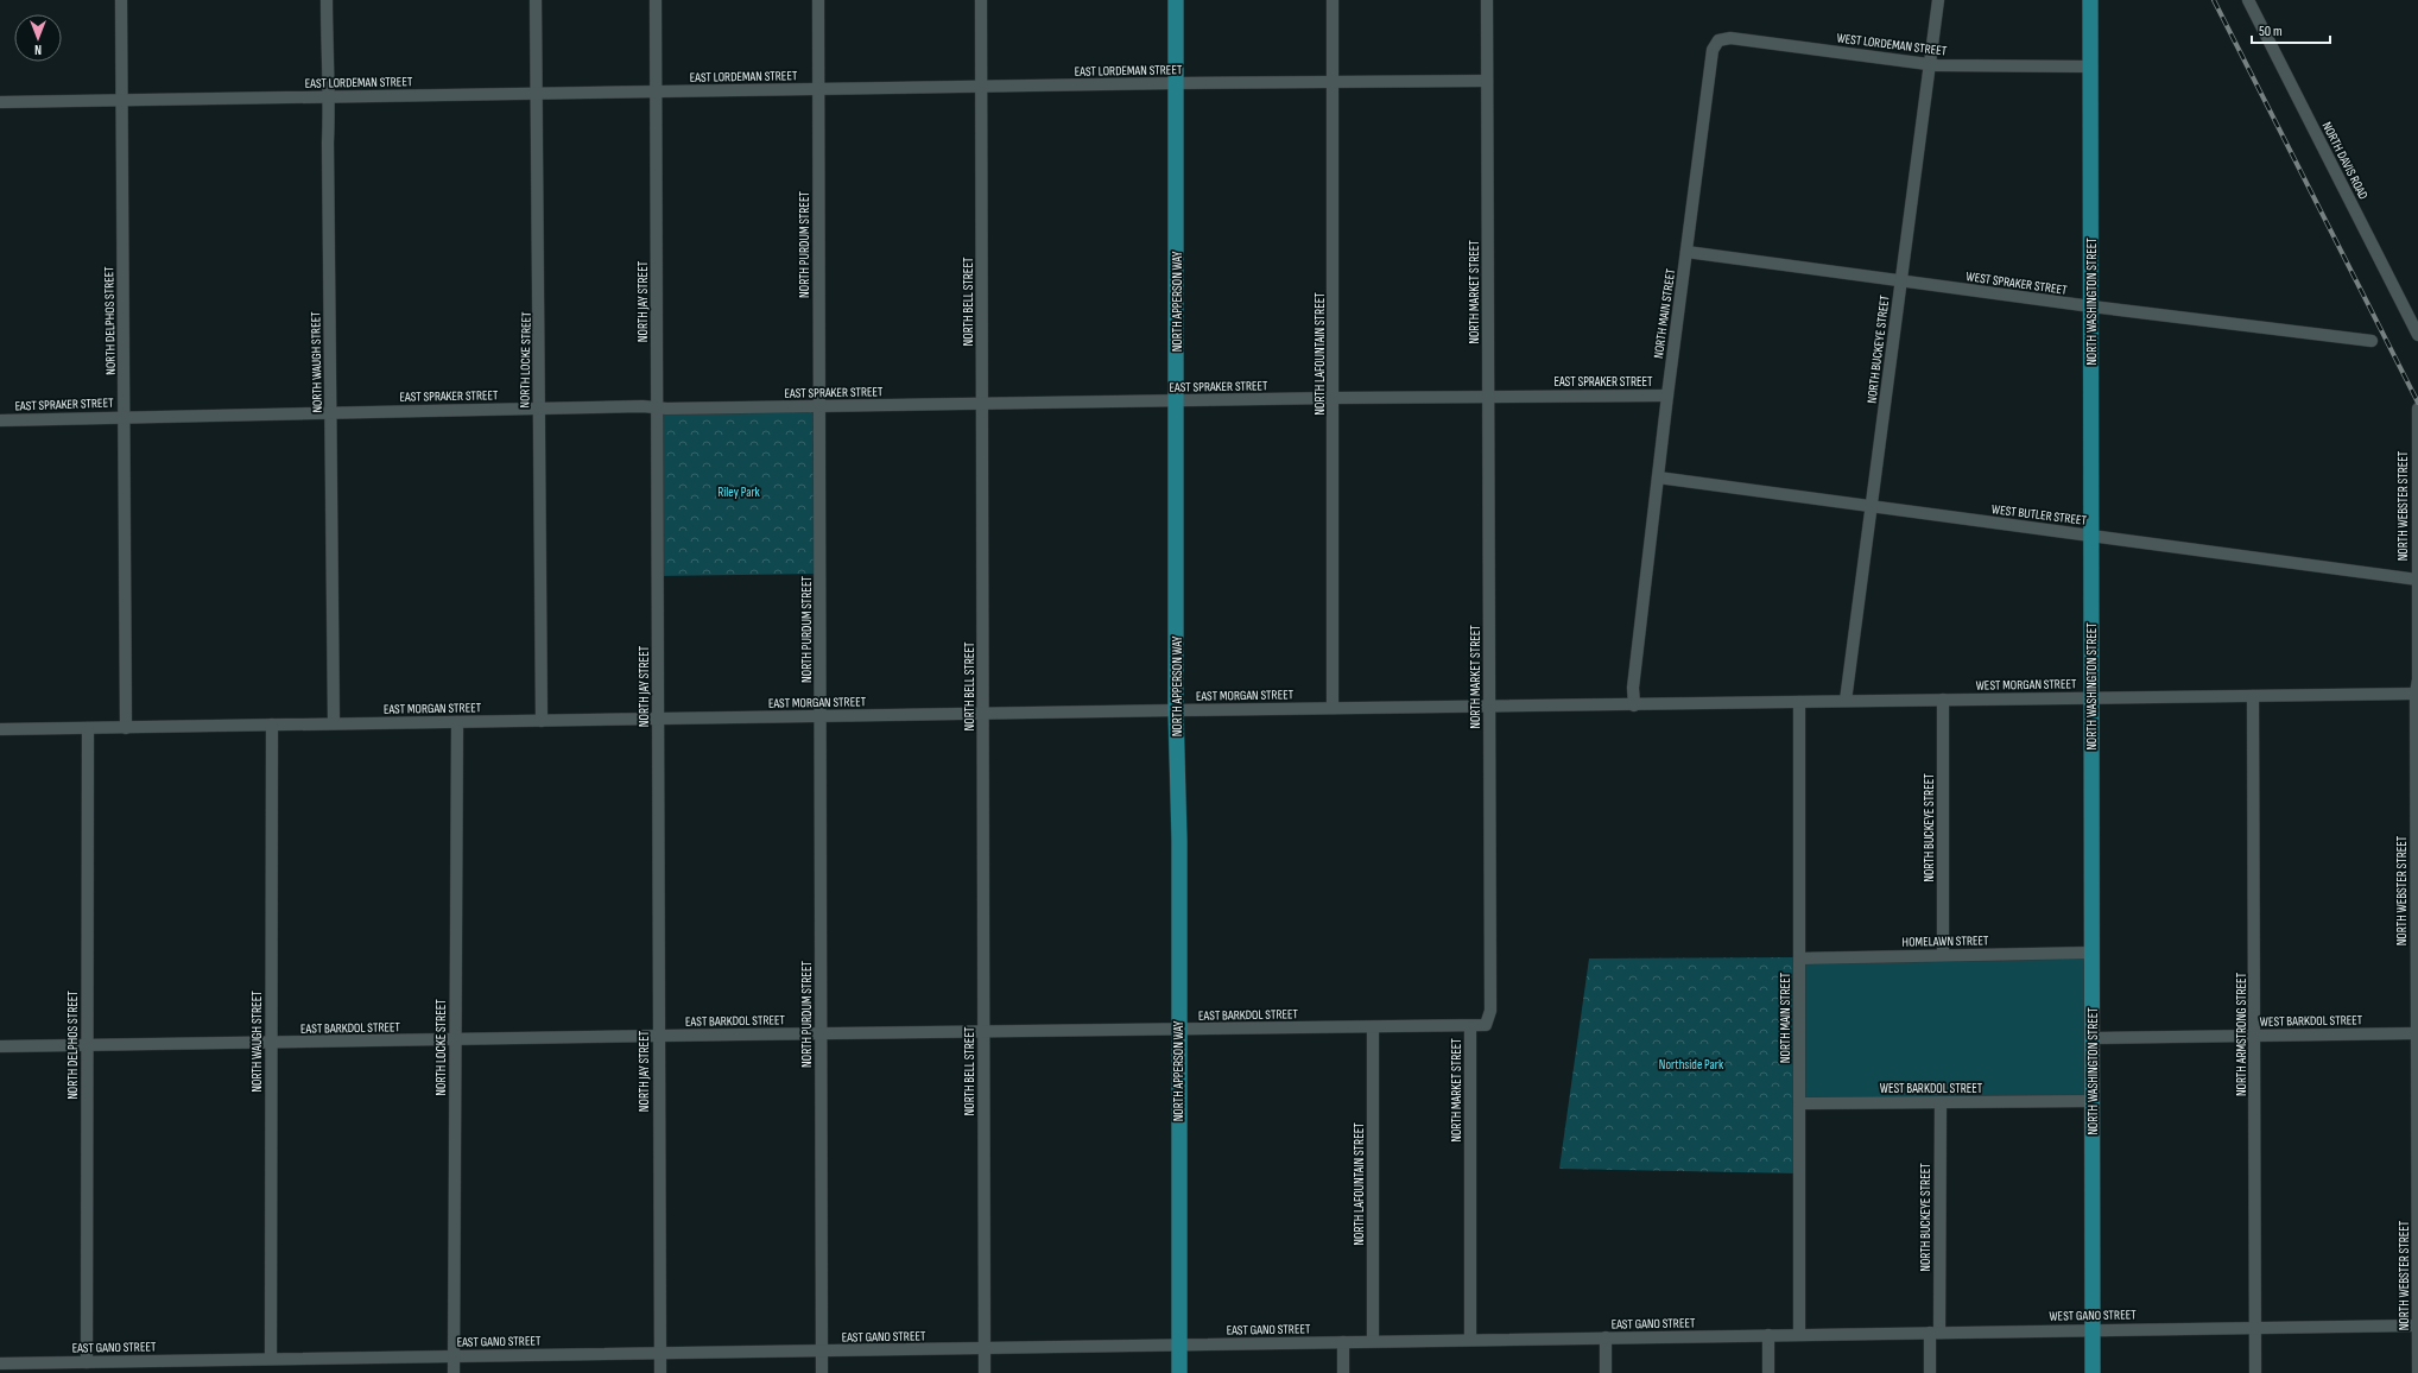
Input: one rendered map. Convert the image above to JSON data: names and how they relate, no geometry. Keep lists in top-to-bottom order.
{
  "streets": {
    "main road": ["NORTH APPERSON WAY", "NORTH WASHINGTON STREET"],
    "street": [
      "WEST LORDEMAN STREET",
      "EAST LORDEMAN STREET",
      "NORTH DAVIS ROAD",
      "NORTH PURDUM STREET",
      "WEST SPRAKER STREET",
      "NORTH MARKET STREET",
      "NORTH JAY STREET",
      "NORTH BELL STREET",
      "NORTH MAIN STREET",
      "NORTH DELPHOS STREET",
      "NORTH BUCKEYE STREET",
      "NORTH LAFOUNTAIN STREET",
      "NORTH LOCKE STREET",
      "NORTH WAUGH STREET",
      "EAST SPRAKER STREET",
      "NORTH WEBSTER STREET",
      "WEST BUTLER STREET",
      "WEST MORGAN STREET",
      "EAST MORGAN STREET",
      "HOMELAWN STREET",
      "EAST BARKDOL STREET",
      "WEST BARKDOL STREET",
      "NORTH ARMSTRONG STREET",
      "WEST GANO STREET",
      "EAST GANO STREET"
    ]
  },
  "crossings": [
    ["WEST LORDEMAN STREET", "NORTH WASHINGTON STREET"],
    ["WEST LORDEMAN STREET", "NORTH MAIN STREET"],
    ["WEST LORDEMAN STREET", "NORTH BUCKEYE STREET"],
    ["EAST LORDEMAN STREET", "NORTH PURDUM STREET"],
    ["EAST LORDEMAN STREET", "NORTH MARKET STREET"],
    ["EAST LORDEMAN STREET", "NORTH JAY STREET"],
    ["EAST LORDEMAN STREET", "NORTH BELL STREET"],
    ["EAST LORDEMAN STREET", "NORTH APPERSON WAY"],
    ["EAST LORDEMAN STREET", "NORTH DELPHOS STREET"],
    ["EAST LORDEMAN STREET", "NORTH LAFOUNTAIN STREET"],
    ["EAST LORDEMAN STREET", "NORTH LOCKE STREET"],
    ["EAST LORDEMAN STREET", "NORTH WAUGH STREET"],
    ["NORTH PURDUM STREET", "EAST SPRAKER STREET"],
    ["NORTH PURDUM STREET", "EAST MORGAN STREET"],
    ["NORTH PURDUM STREET", "EAST BARKDOL STREET"],
    ["NORTH PURDUM STREET", "EAST GANO STREET"],
    ["WEST SPRAKER STREET", "NORTH WASHINGTON STREET"],
    ["WEST SPRAKER STREET", "NORTH MAIN STREET"],
    ["WEST SPRAKER STREET", "NORTH BUCKEYE STREET"],
    ["NORTH MARKET STREET", "EAST SPRAKER STREET"],
    ["NORTH MARKET STREET", "EAST MORGAN STREET"],
    ["NORTH MARKET STREET", "EAST BARKDOL STREET"],
    ["NORTH MARKET STREET", "EAST GANO STREET"],
    ["NORTH JAY STREET", "EAST SPRAKER STREET"],
    ["NORTH JAY STREET", "EAST MORGAN STREET"],
    ["NORTH JAY STREET", "EAST BARKDOL STREET"],
    ["NORTH JAY STREET", "EAST GANO STREET"],
    ["NORTH BELL STREET", "EAST SPRAKER STREET"],
    ["NORTH BELL STREET", "EAST MORGAN STREET"],
    ["NORTH BELL STREET", "EAST BARKDOL STREET"],
    ["NORTH BELL STREET", "EAST GANO STREET"],
    ["NORTH APPERSON WAY", "EAST SPRAKER STREET"],
    ["NORTH APPERSON WAY", "EAST MORGAN STREET"],
    ["NORTH APPERSON WAY", "EAST BARKDOL STREET"],
    ["NORTH APPERSON WAY", "EAST GANO STREET"],
    ["NORTH WASHINGTON STREET", "WEST BUTLER STREET"],
    ["NORTH WASHINGTON STREET", "WEST MORGAN STREET"],
    ["NORTH WASHINGTON STREET", "HOMELAWN STREET"],
    ["NORTH WASHINGTON STREET", "WEST BARKDOL STREET"],
    ["NORTH WASHINGTON STREET", "WEST GANO STREET"],
    ["NORTH MAIN STREET", "EAST SPRAKER STREET"],
    ["NORTH MAIN STREET", "WEST BUTLER STREET"],
    ["NORTH MAIN STREET", "WEST MORGAN STREET"],
    ["NORTH MAIN STREET", "EAST MORGAN STREET"],
    ["NORTH MAIN STREET", "HOMELAWN STREET"],
    ["NORTH MAIN STREET", "WEST BARKDOL STREET"],
    ["NORTH MAIN STREET", "WEST GANO STREET"],
    ["NORTH DELPHOS STREET", "EAST SPRAKER STREET"],
    ["NORTH DELPHOS STREET", "EAST MORGAN STREET"],
    ["NORTH DELPHOS STREET", "EAST BARKDOL STREET"],
    ["NORTH DELPHOS STREET", "EAST GANO STREET"],
    ["NORTH BUCKEYE STREET", "WEST BUTLER STREET"],
    ["NORTH BUCKEYE STREET", "WEST MORGAN STREET"],
    ["NORTH BUCKEYE STREET", "HOMELAWN STREET"],
    ["NORTH BUCKEYE STREET", "WEST BARKDOL STREET"],
    ["NORTH BUCKEYE STREET", "WEST GANO STREET"],
    ["NORTH LAFOUNTAIN STREET", "EAST SPRAKER STREET"],
    ["NORTH LAFOUNTAIN STREET", "EAST MORGAN STREET"],
    ["NORTH LAFOUNTAIN STREET", "EAST BARKDOL STREET"],
    ["NORTH LAFOUNTAIN STREET", "EAST GANO STREET"],
    ["NORTH LOCKE STREET", "EAST SPRAKER STREET"],
    ["NORTH LOCKE STREET", "EAST MORGAN STREET"],
    ["NORTH LOCKE STREET", "EAST BARKDOL STREET"],
    ["NORTH LOCKE STREET", "EAST GANO STREET"],
    ["NORTH WAUGH STREET", "EAST SPRAKER STREET"],
    ["NORTH WAUGH STREET", "EAST MORGAN STREET"],
    ["NORTH WAUGH STREET", "EAST BARKDOL STREET"],
    ["NORTH WAUGH STREET", "EAST GANO STREET"],
    ["NORTH WEBSTER STREET", "WEST BUTLER STREET"],
    ["NORTH WEBSTER STREET", "WEST MORGAN STREET"],
    ["NORTH WEBSTER STREET", "WEST BARKDOL STREET"],
    ["NORTH WEBSTER STREET", "WEST GANO STREET"],
    ["WEST MORGAN STREET", "EAST MORGAN STREET"],
    ["WEST MORGAN STREET", "NORTH ARMSTRONG STREET"],
    ["WEST BARKDOL STREET", "NORTH ARMSTRONG STREET"],
    ["NORTH ARMSTRONG STREET", "WEST GANO STREET"],
    ["WEST GANO STREET", "EAST GANO STREET"]
  ],
  "parks": ["Riley Park", "Northside Park"],
  "scale_bar": "50 m",
  "north": "bottom"
}
